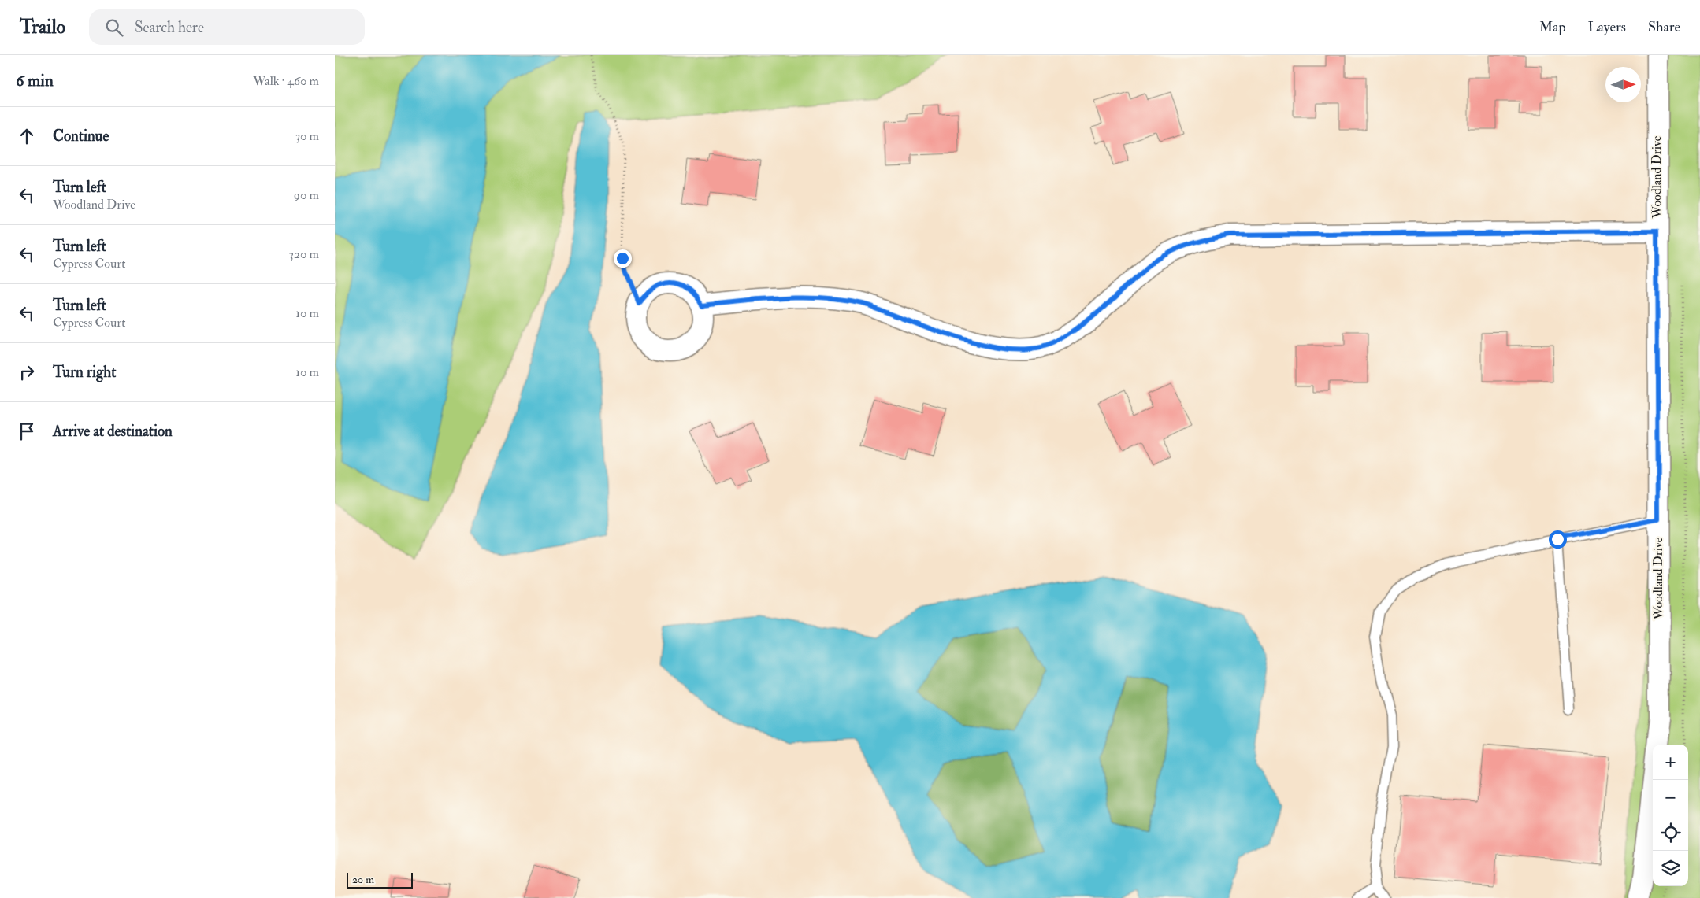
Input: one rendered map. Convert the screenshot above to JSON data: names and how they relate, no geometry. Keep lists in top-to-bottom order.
{
  "streets": {
    "street": ["Woodland Drive"]
  },
  "scale_bar": "20 m",
  "north": "right",
  "page": {
    "header": "Trailo",
    "search": "Search here",
    "nav": ["Map", "Layers", "Share"],
    "heading": ["6 min", "Walk · 460 m"],
    "list": [
      ["Continue", "30 m"],
      ["Turn left", "Woodland Drive", "90 m"],
      ["Turn left", "Cypress Court", "320 m"],
      ["Turn left", "Cypress Court", "10 m"],
      ["Turn right", "10 m"],
      "Arrive at destination"
    ],
    "map_buttons": ["+", "−"],
    "scale": "20 m"
  }
}
